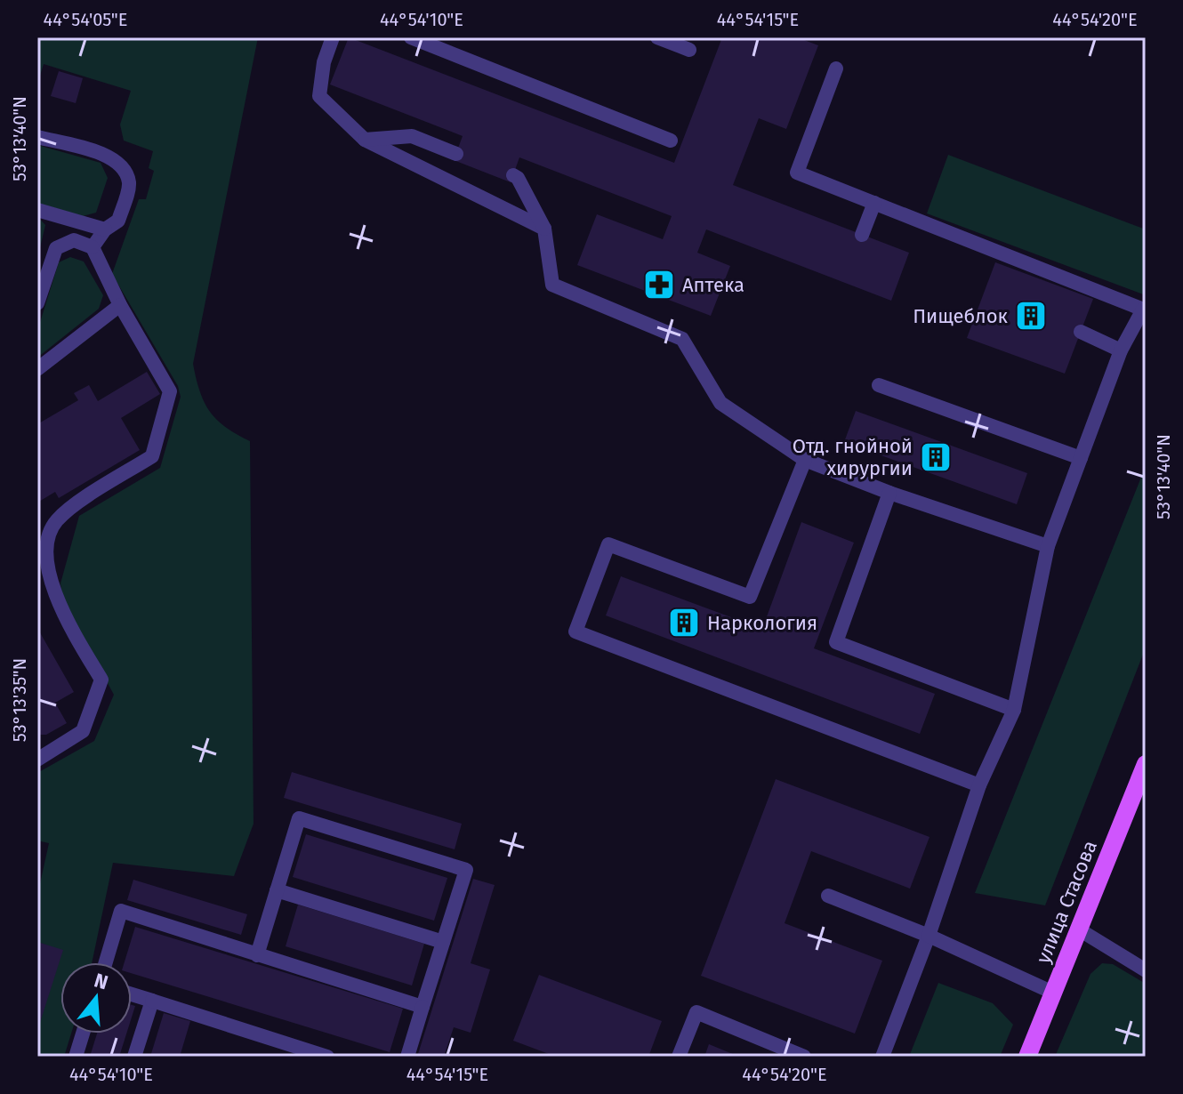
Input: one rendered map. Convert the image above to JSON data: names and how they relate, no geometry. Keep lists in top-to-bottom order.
{
  "streets": {
    "main road": ["улица Стасова"]
  },
  "places": {
    "pharmacy": ["Аптека"],
    "building": ["Пищеблок", "Отд. гнойной хирургии", "Наркология"]
  },
  "north": "top",
  "coordinates": [
    "44°54'05\"E",
    "44°54'10\"E",
    "44°54'15\"E",
    "44°54'20\"E",
    "53°13'40\"N",
    "53°13'35\"N"
  ]
}
